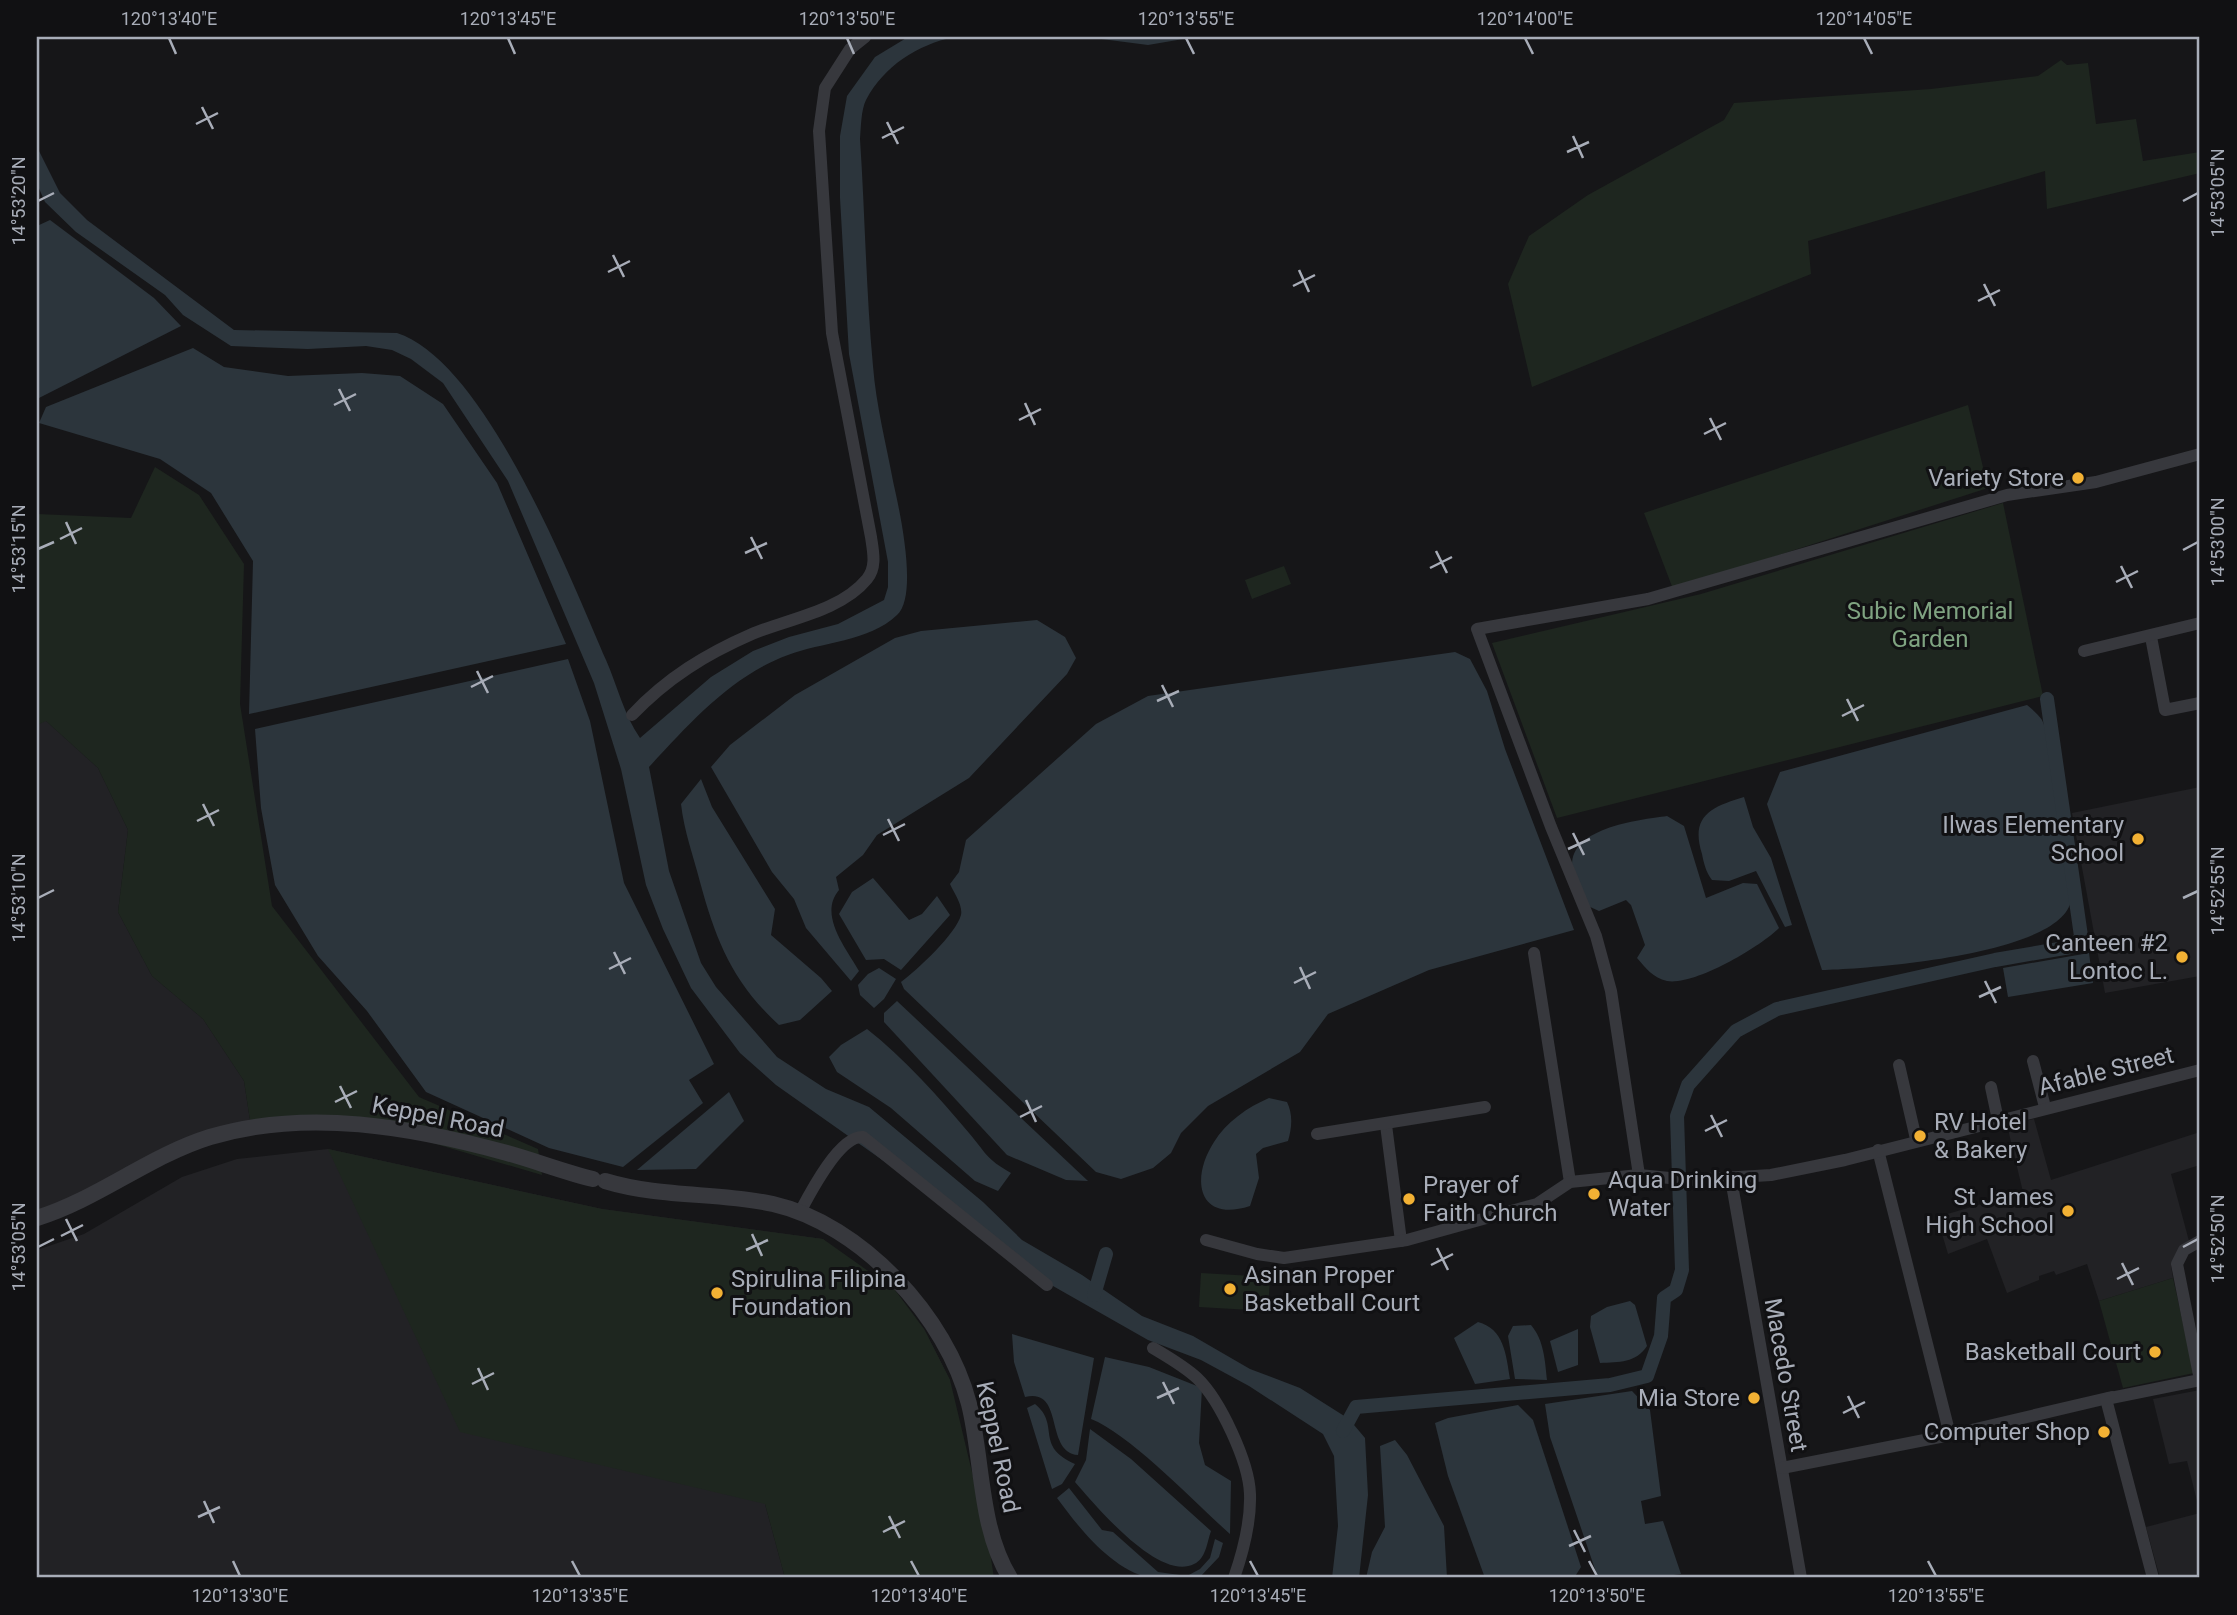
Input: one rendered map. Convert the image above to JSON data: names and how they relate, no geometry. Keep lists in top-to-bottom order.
{
  "streets": {
    "street": ["Afable Street", "Keppel Road", "Macedo Street"]
  },
  "crossings": [
    ["Afable Street", "Macedo Street"]
  ],
  "parks": ["Subic Memorial Garden"],
  "places": [
    "Variety Store",
    "Ilwas Elementary School",
    "Canteen #2 Lontoc L.",
    "RV Hotel & Bakery",
    "Aqua Drinking Water",
    "Prayer of Faith Church",
    "St James High School",
    "Asinan Proper Basketball Court",
    "Spirulina Filipina Foundation",
    "Basketball Court",
    "Mia Store",
    "Computer Shop"
  ],
  "coordinates": [
    "120°13'40\"E",
    "120°13'45\"E",
    "120°13'50\"E",
    "120°13'55\"E",
    "120°14'00\"E",
    "120°14'05\"E",
    "14°53'05\"N",
    "14°53'20\"N",
    "14°53'00\"N",
    "14°53'15\"N",
    "14°52'55\"N",
    "14°53'10\"N",
    "14°52'50\"N",
    "120°13'30\"E",
    "120°13'35\"E"
  ]
}
